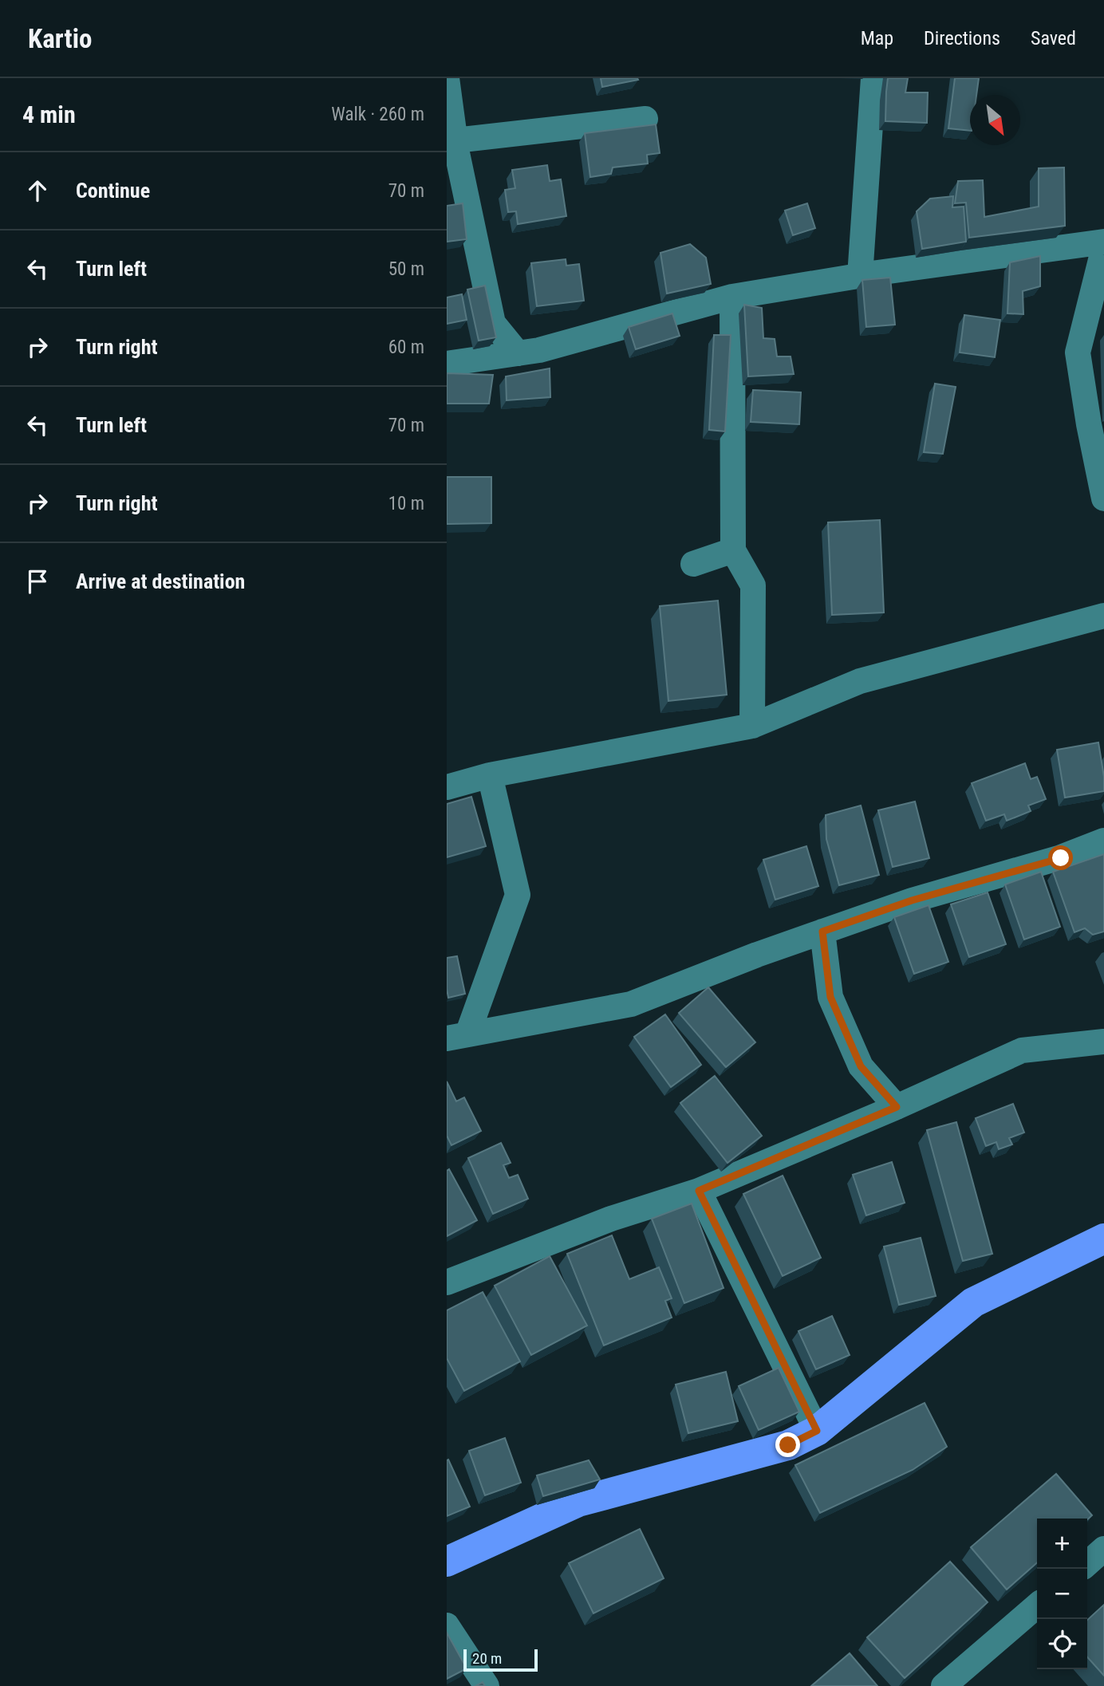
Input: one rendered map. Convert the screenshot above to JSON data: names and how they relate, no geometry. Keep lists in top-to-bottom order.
{
  "scale_bar": "20 m",
  "north": "bottom right",
  "page": {
    "header": "Kartio",
    "nav": ["Map", "Directions", "Saved"],
    "heading": ["4 min", "Walk · 260 m"],
    "list": [
      ["Continue", "70 m"],
      ["Turn left", "50 m"],
      ["Turn right", "60 m"],
      ["Turn left", "70 m"],
      ["Turn right", "10 m"],
      "Arrive at destination"
    ],
    "map_buttons": ["+", "−"],
    "scale": "20 m"
  }
}
